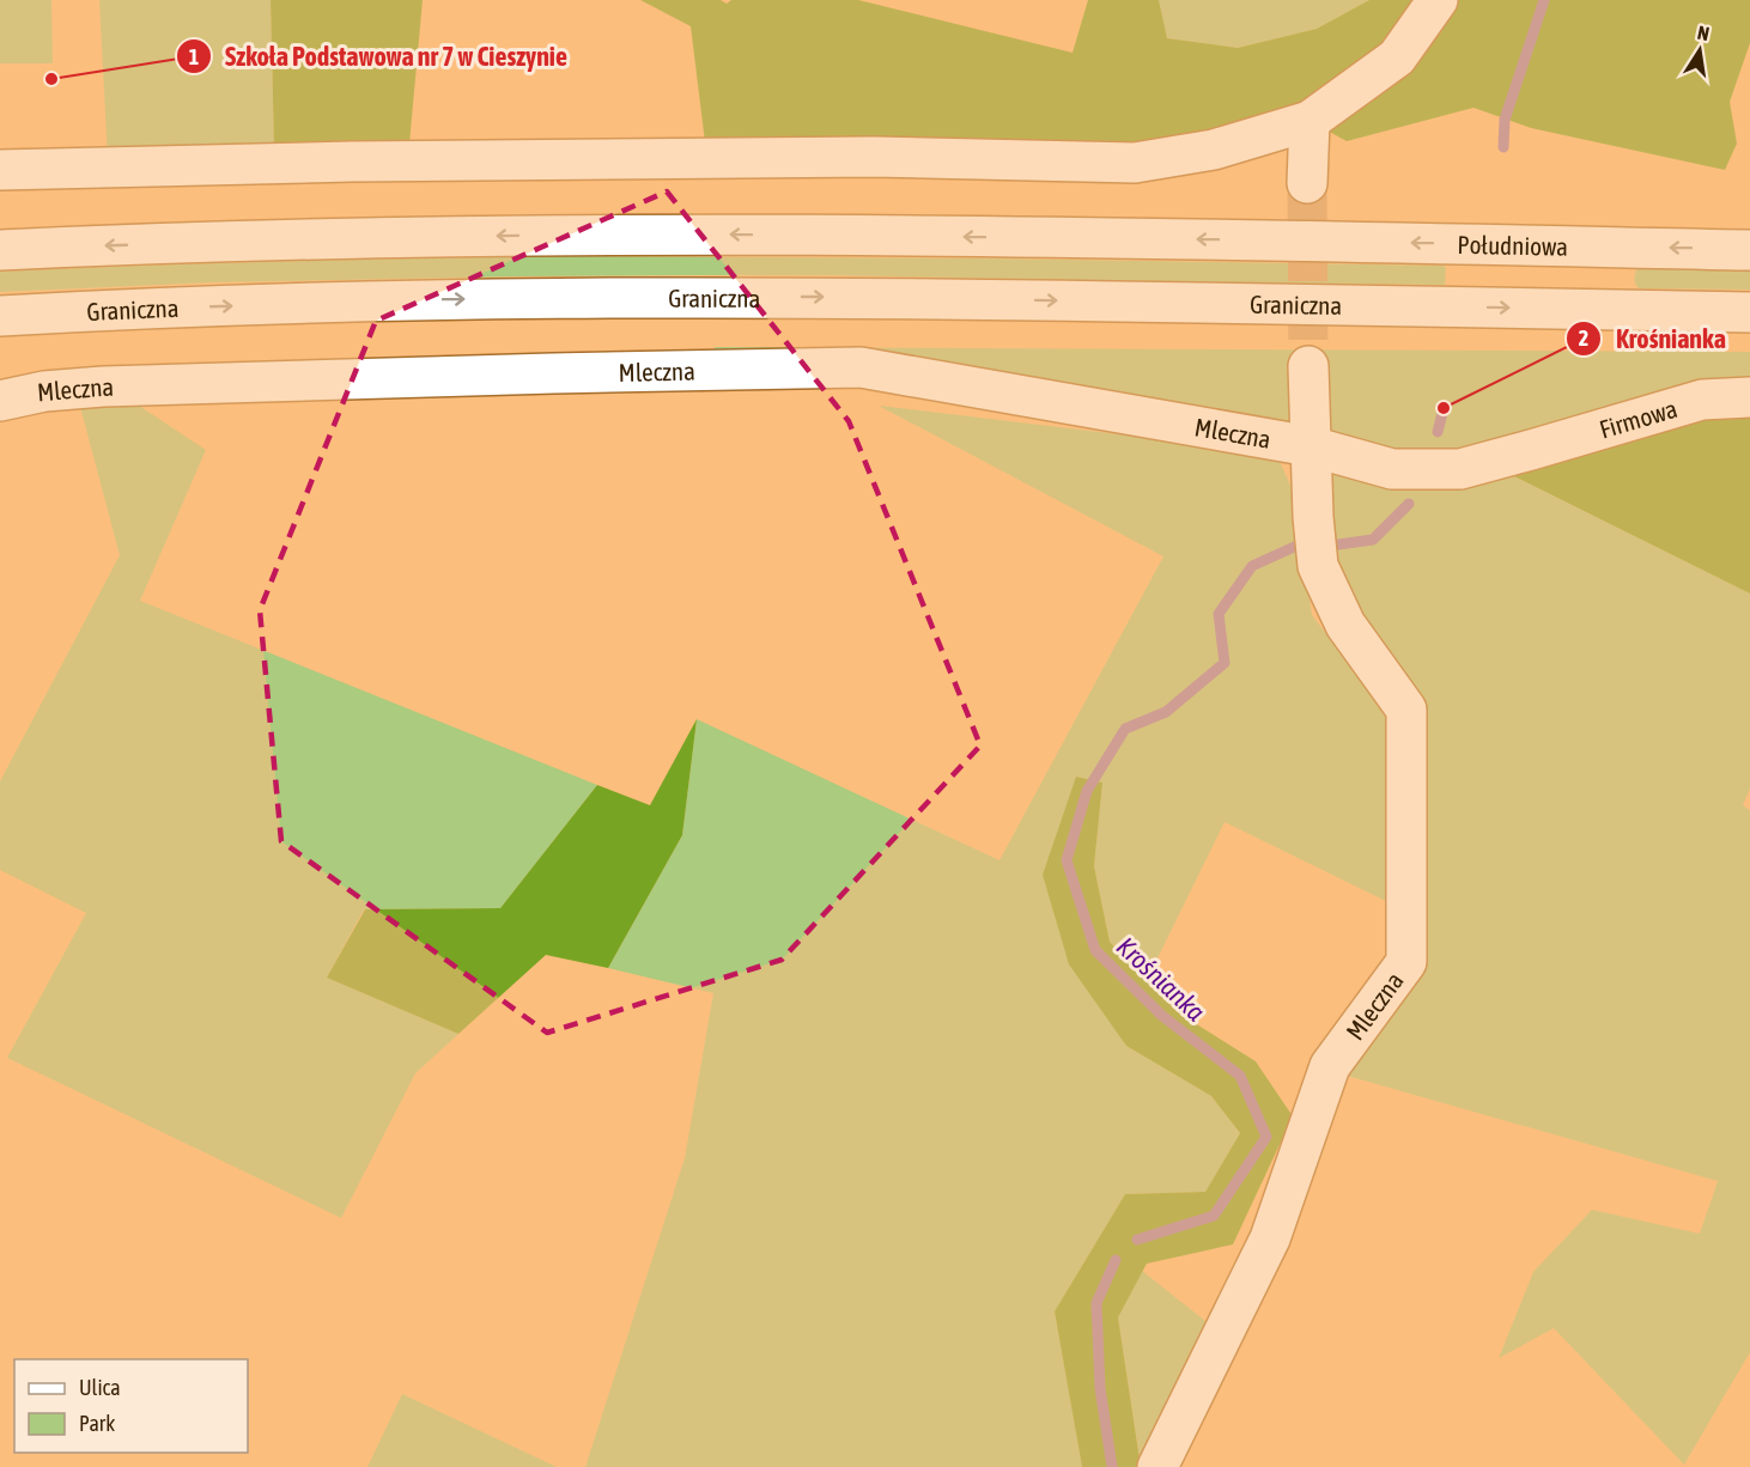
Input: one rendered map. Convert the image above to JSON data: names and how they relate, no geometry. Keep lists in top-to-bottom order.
{
  "streets": {
    "main road": [
      "Południowa",
      "Graniczna",
      "Mleczna",
      "Firmowa"
    ]
  },
  "crossings": [
    ["Mleczna", "Firmowa"]
  ],
  "water": ["Krośnianka"],
  "places": ["Szkoła Podstawowa nr 7 w Cieszynie", "Krośnianka"],
  "legend": ["Ulica", "Park"],
  "north": "top"
}
